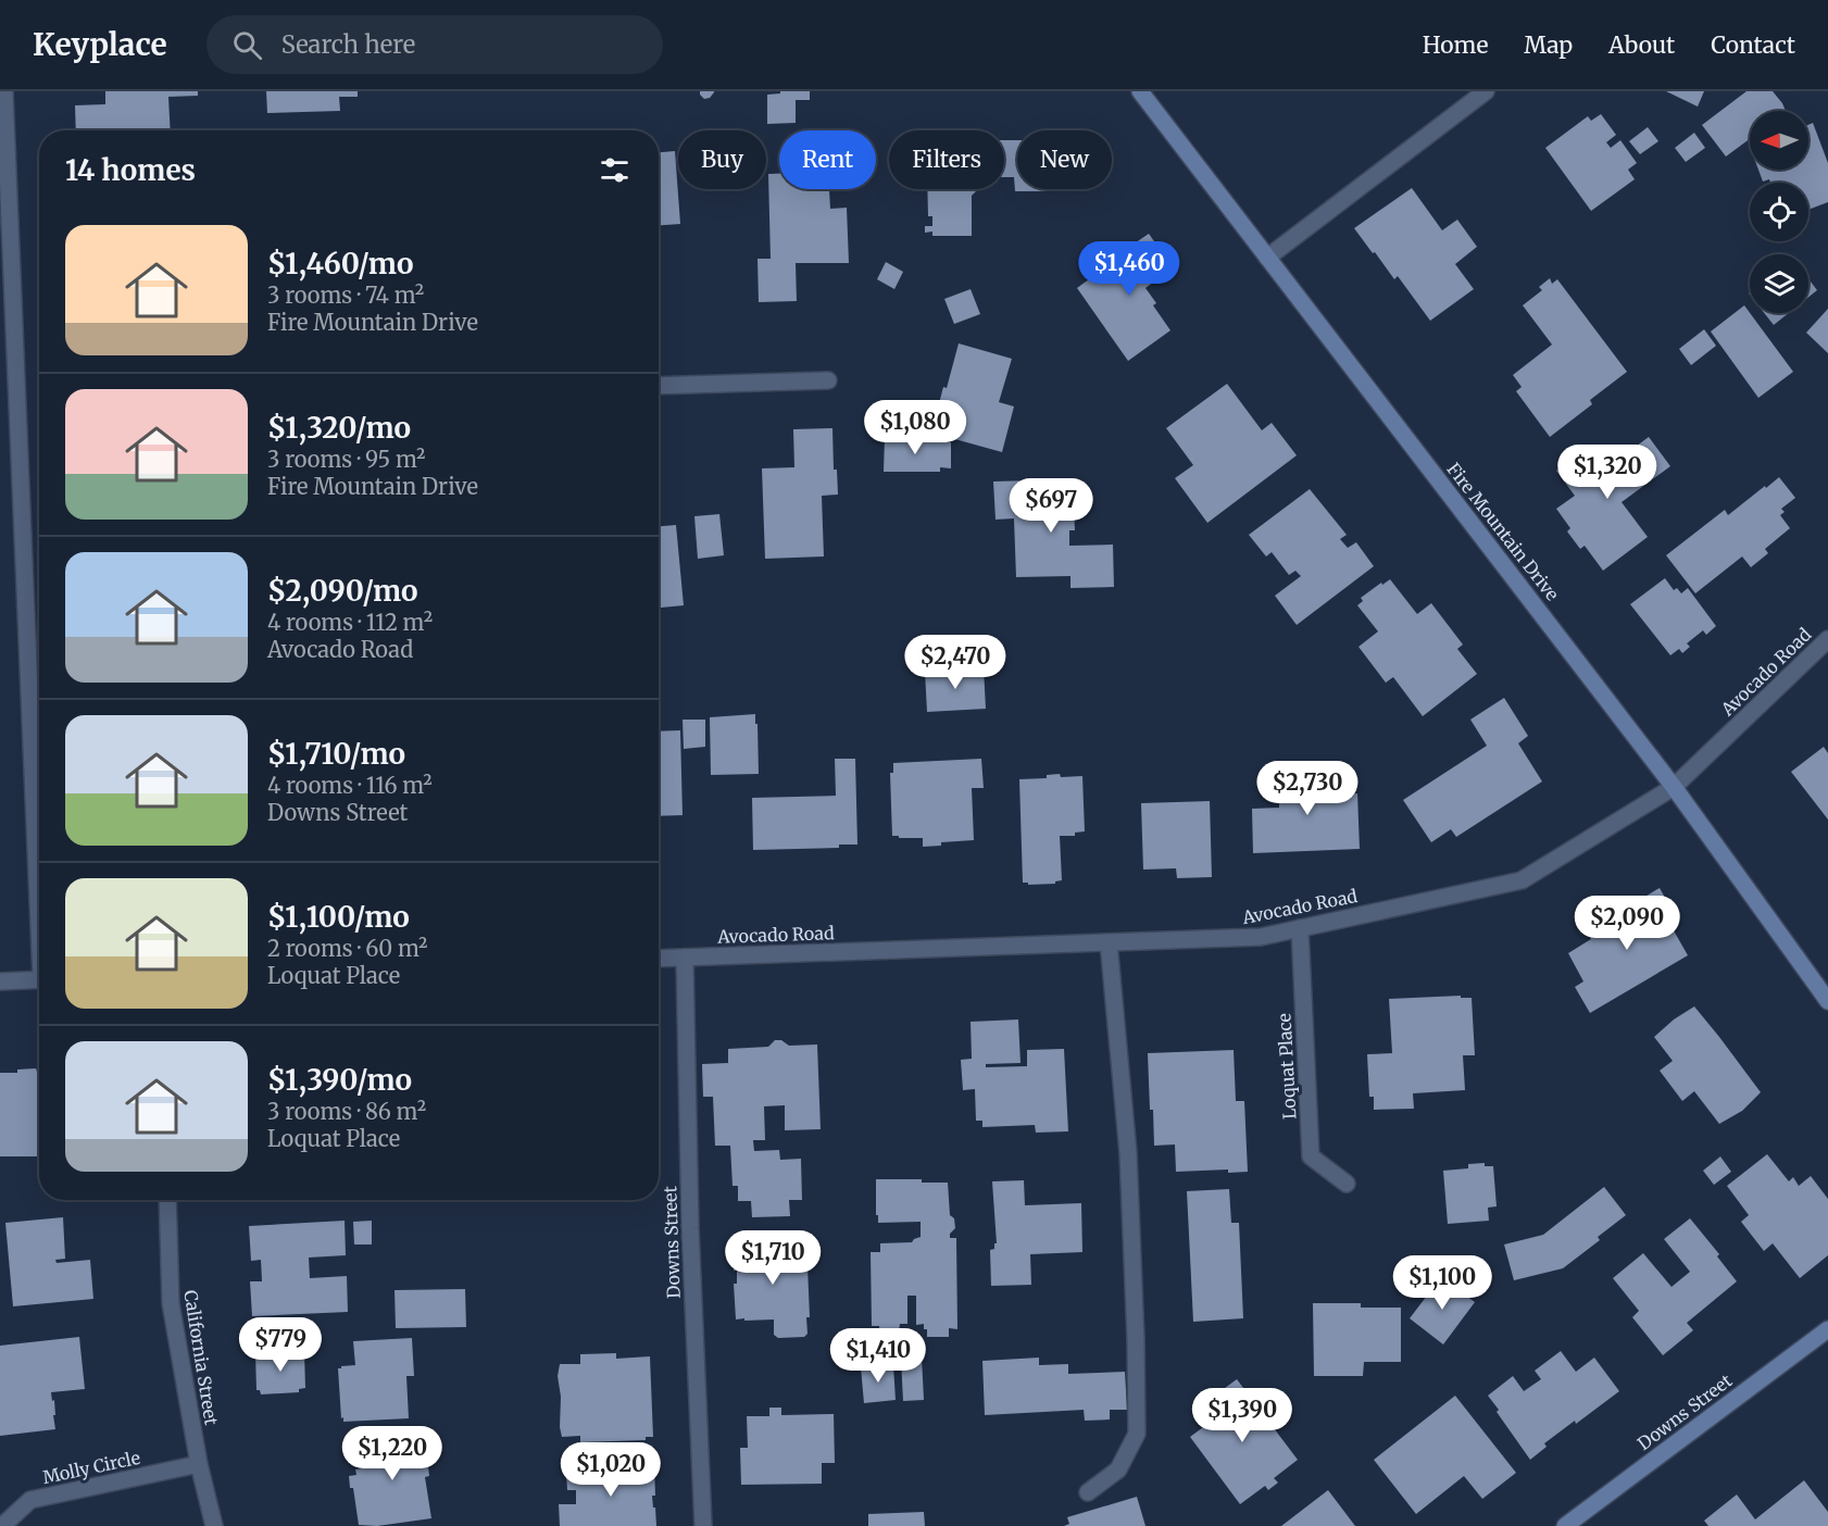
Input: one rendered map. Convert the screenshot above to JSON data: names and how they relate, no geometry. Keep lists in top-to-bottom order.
{
  "streets": {
    "main road": ["Fire Mountain Drive", "Downs Street"],
    "street": [
      "Avocado Road",
      "Loquat Place",
      "California Street",
      "Molly Circle"
    ]
  },
  "crossings": [
    ["Fire Mountain Drive", "Avocado Road"],
    ["Avocado Road", "Loquat Place"],
    ["Avocado Road", "Downs Street"],
    ["California Street", "Molly Circle"]
  ],
  "north": "left",
  "page": {
    "header": "Keyplace",
    "search": "Search here",
    "nav": [
      "Home",
      "Map",
      "About",
      "Contact"
    ],
    "chip": [
      "Buy",
      "Rent",
      "Filters",
      "New"
    ],
    "heading": "14 homes",
    "list": [
      {
        "name": "$1,460/mo",
        "note": "3 rooms · 74 m² · Fire Mountain Drive"
      },
      {
        "name": "$1,320/mo",
        "note": "3 rooms · 95 m² · Fire Mountain Drive"
      },
      {
        "name": "$2,090/mo",
        "note": "4 rooms · 112 m² · Avocado Road"
      },
      {
        "name": "$1,710/mo",
        "note": "4 rooms · 116 m² · Downs Street"
      },
      {
        "name": "$1,100/mo",
        "note": "2 rooms · 60 m² · Loquat Place"
      },
      {
        "name": "$1,390/mo",
        "note": "3 rooms · 86 m² · Loquat Place"
      }
    ],
    "price": [
      "$1,460",
      "$1,080",
      "$1,320",
      "$697",
      "$2,470",
      "$2,730",
      "$2,090",
      "$1,710",
      "$1,100",
      "$779",
      "$1,410",
      "$1,390",
      "$1,220",
      "$1,020"
    ]
  }
}
